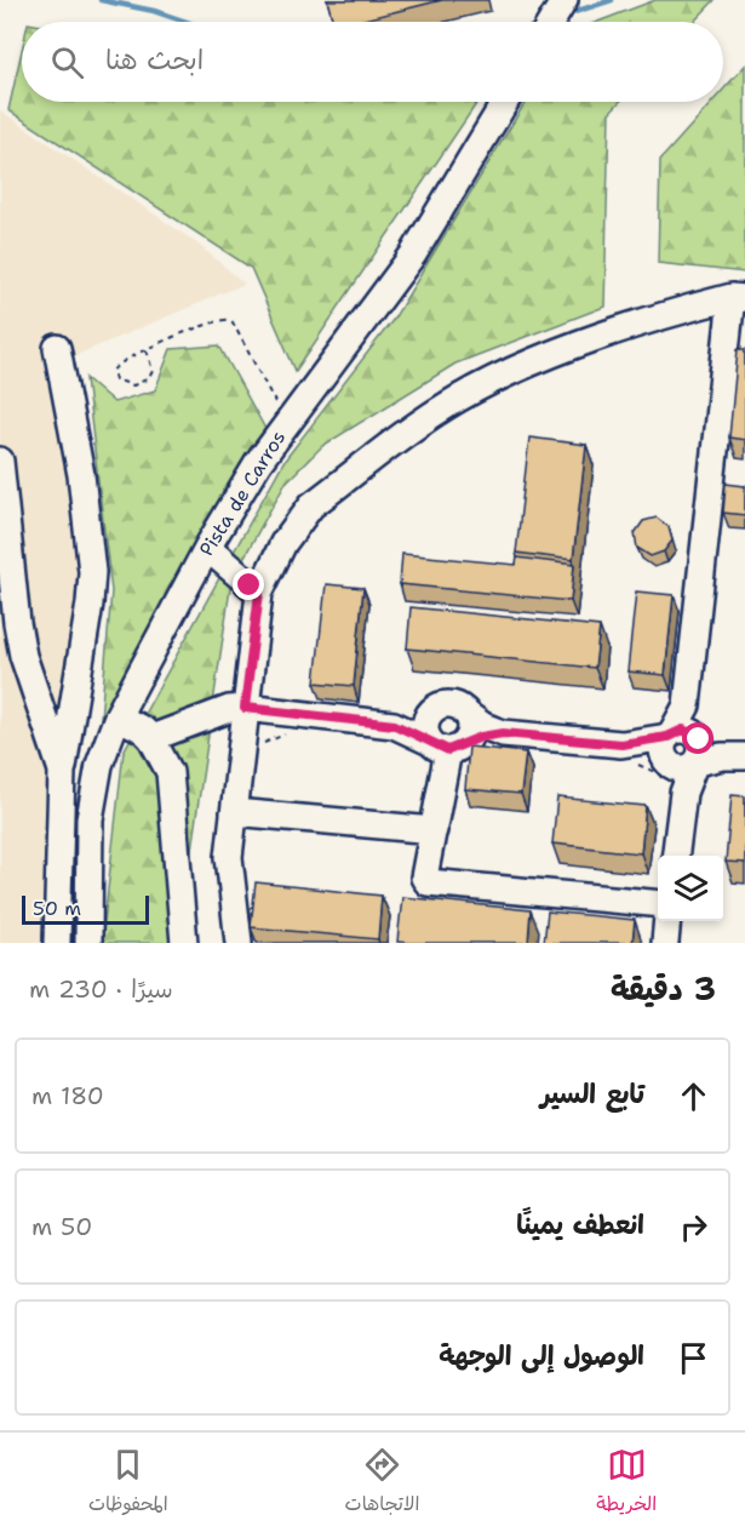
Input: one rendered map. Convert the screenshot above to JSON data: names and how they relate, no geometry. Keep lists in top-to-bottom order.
{
  "streets": {
    "street": ["Pista de Carros"]
  },
  "scale_bar": "50 m",
  "page": {
    "search": "ابحث هنا",
    "scale": "50 m",
    "heading": ["3 دقيقة", "سيرًا · 230 m"],
    "list": [
      ["تابع السير", "180 m"],
      ["انعطف يمينًا", "50 m"],
      "الوصول إلى الوجهة"
    ],
    "nav": ["الخريطة", "الاتجاهات", "المحفوظات"]
  }
}
